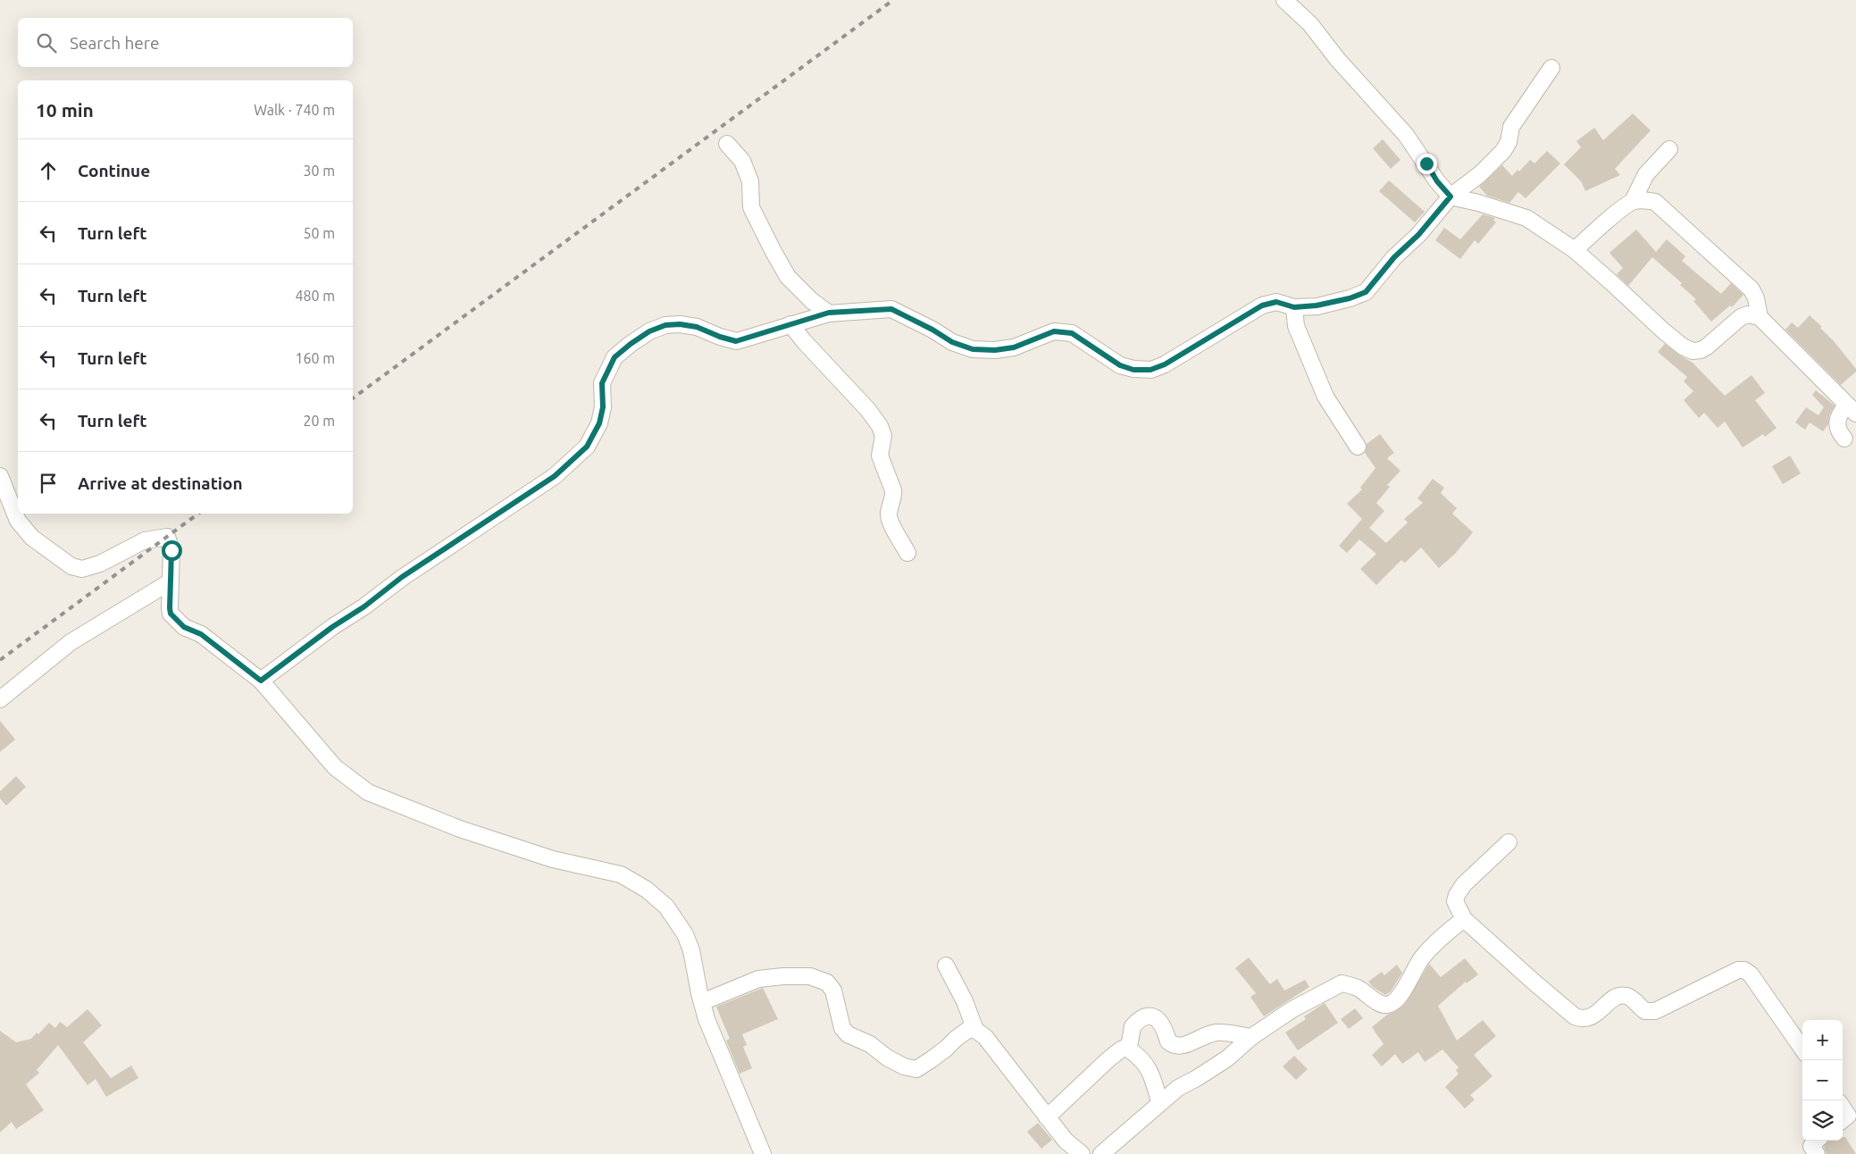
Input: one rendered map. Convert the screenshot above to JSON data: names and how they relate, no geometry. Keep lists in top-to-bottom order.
{
  "page": {
    "search": "Search here",
    "heading": ["10 min", "Walk · 740 m"],
    "list": [
      ["Continue", "30 m"],
      ["Turn left", "50 m"],
      ["Turn left", "480 m"],
      ["Turn left", "160 m"],
      ["Turn left", "20 m"],
      "Arrive at destination"
    ],
    "map_buttons": ["+", "−"]
  }
}
